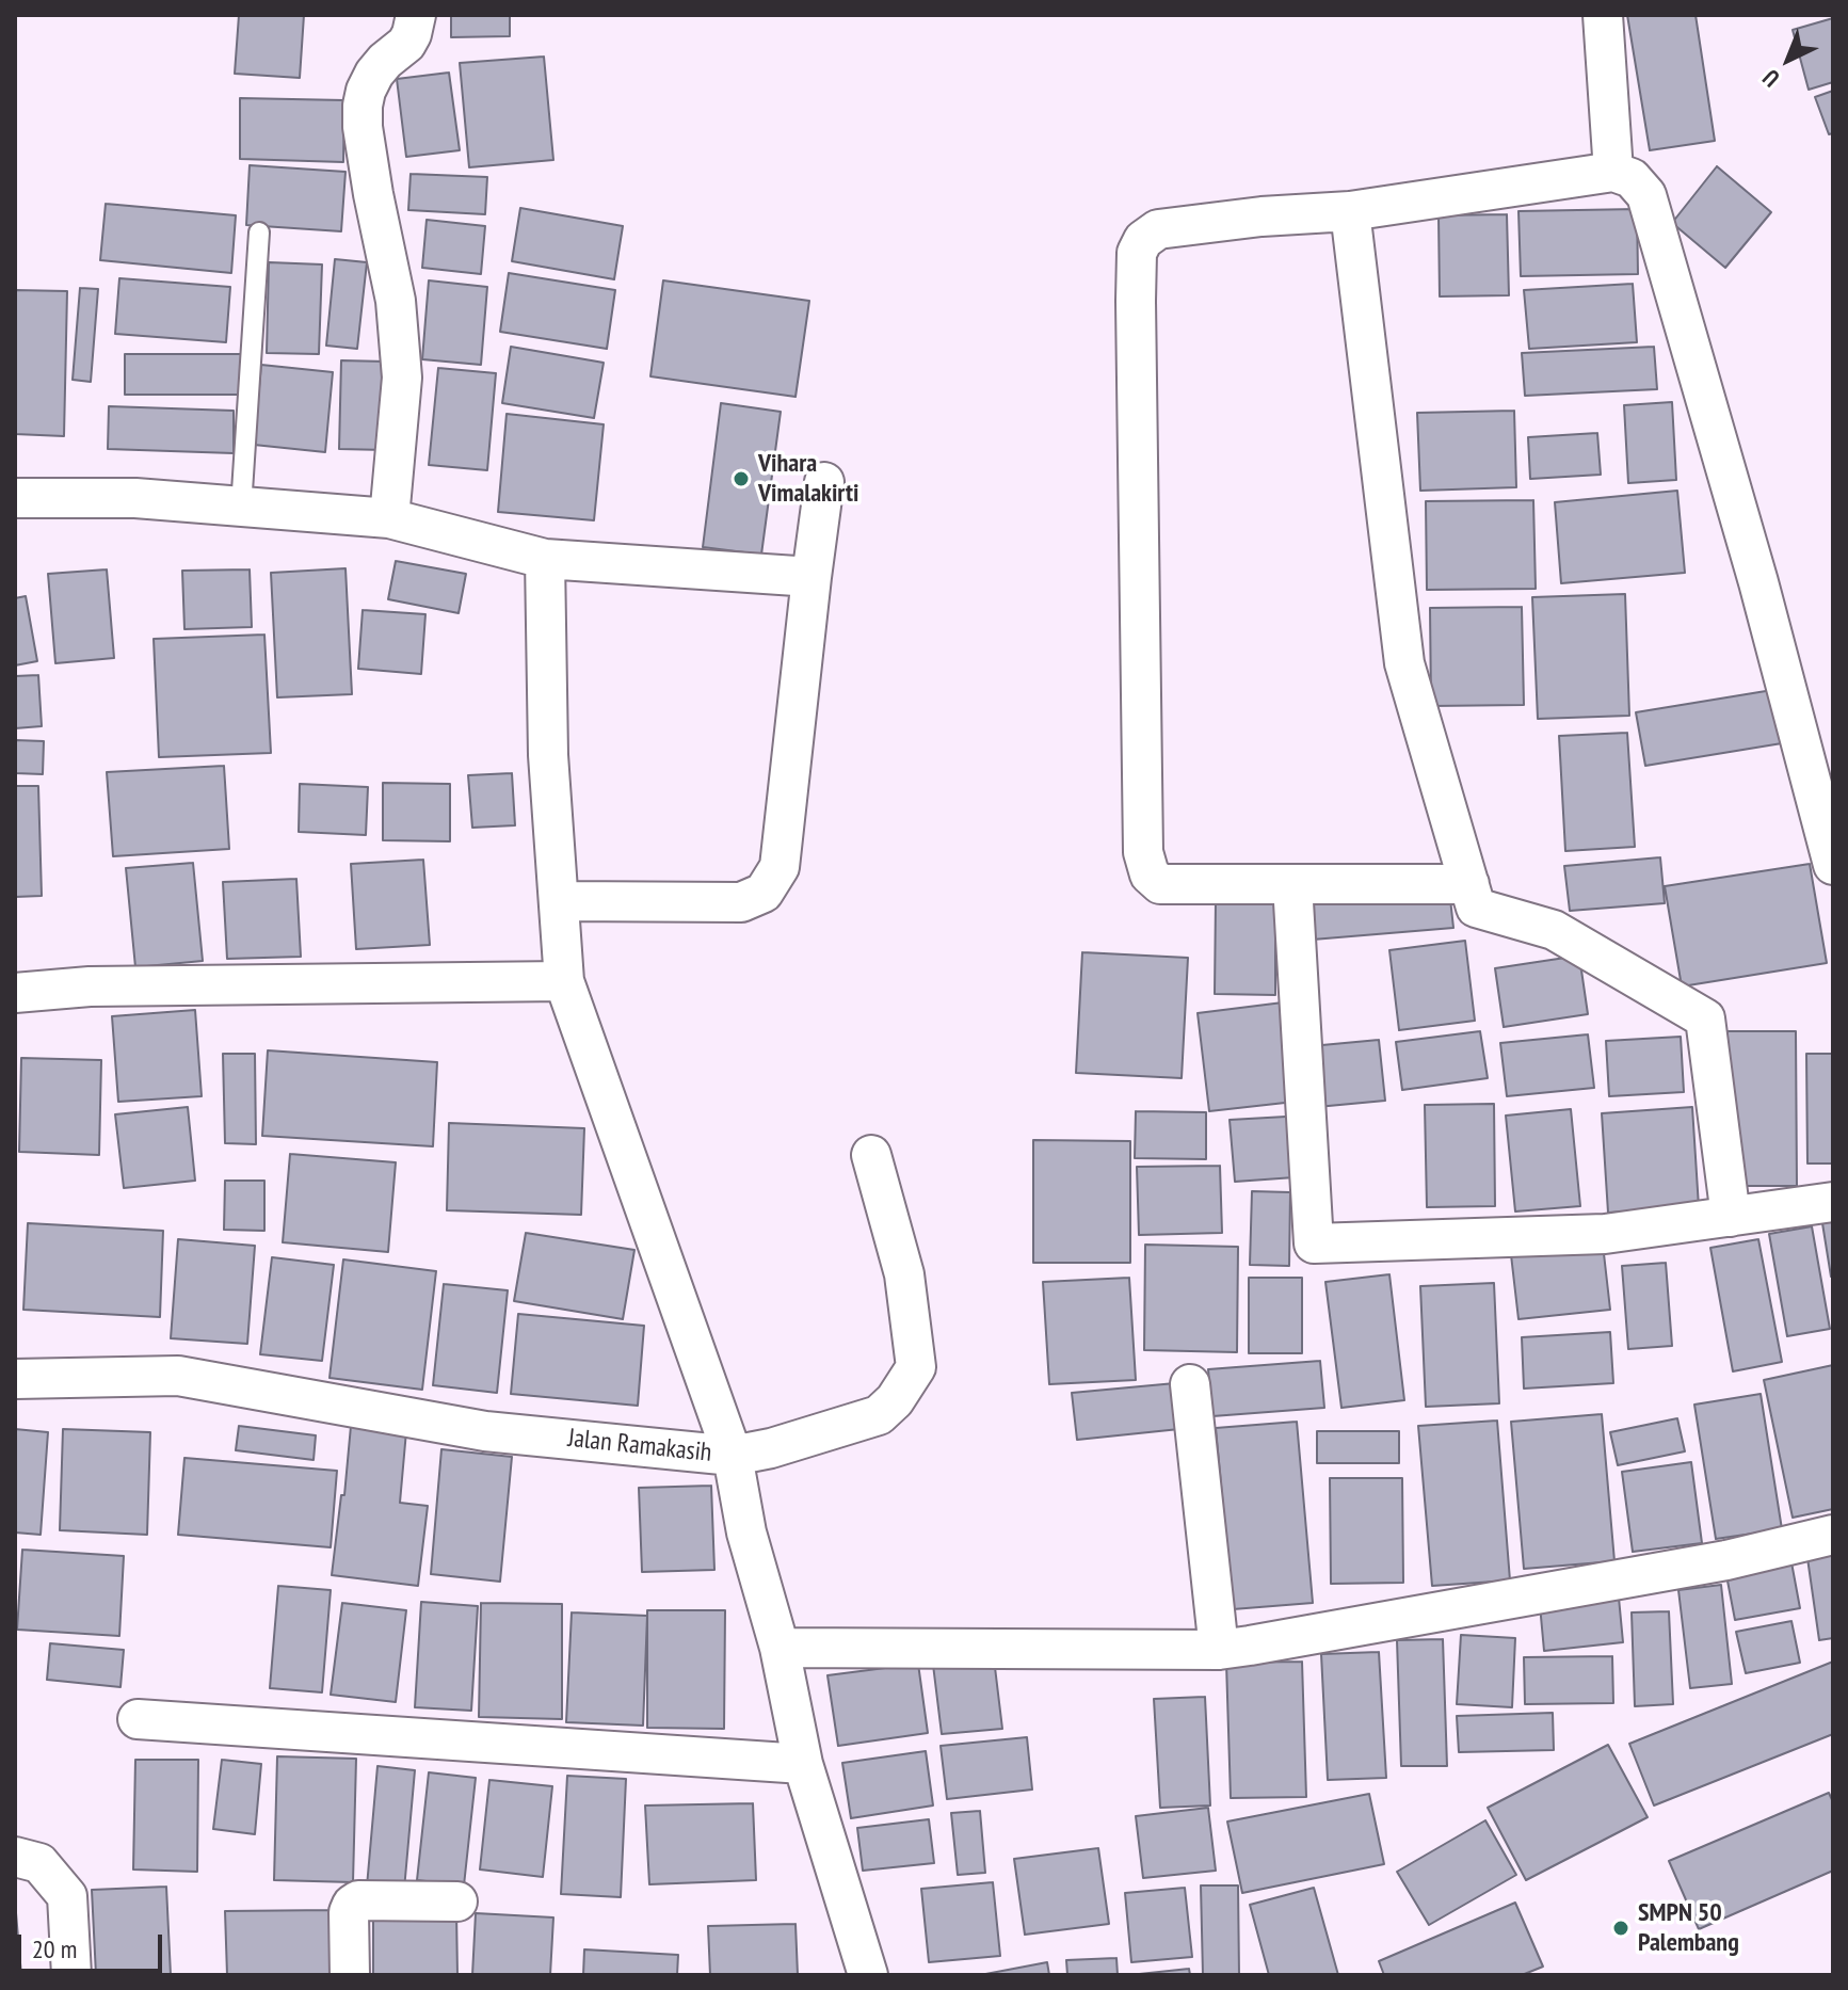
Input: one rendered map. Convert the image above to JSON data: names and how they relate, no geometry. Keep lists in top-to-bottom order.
{
  "streets": {
    "street": ["Jalan Ramakasih"]
  },
  "places": ["Vihara Vimalakirti", "SMPN 50 Palembang"],
  "scale_bar": "20 m",
  "north": "bottom left"
}
